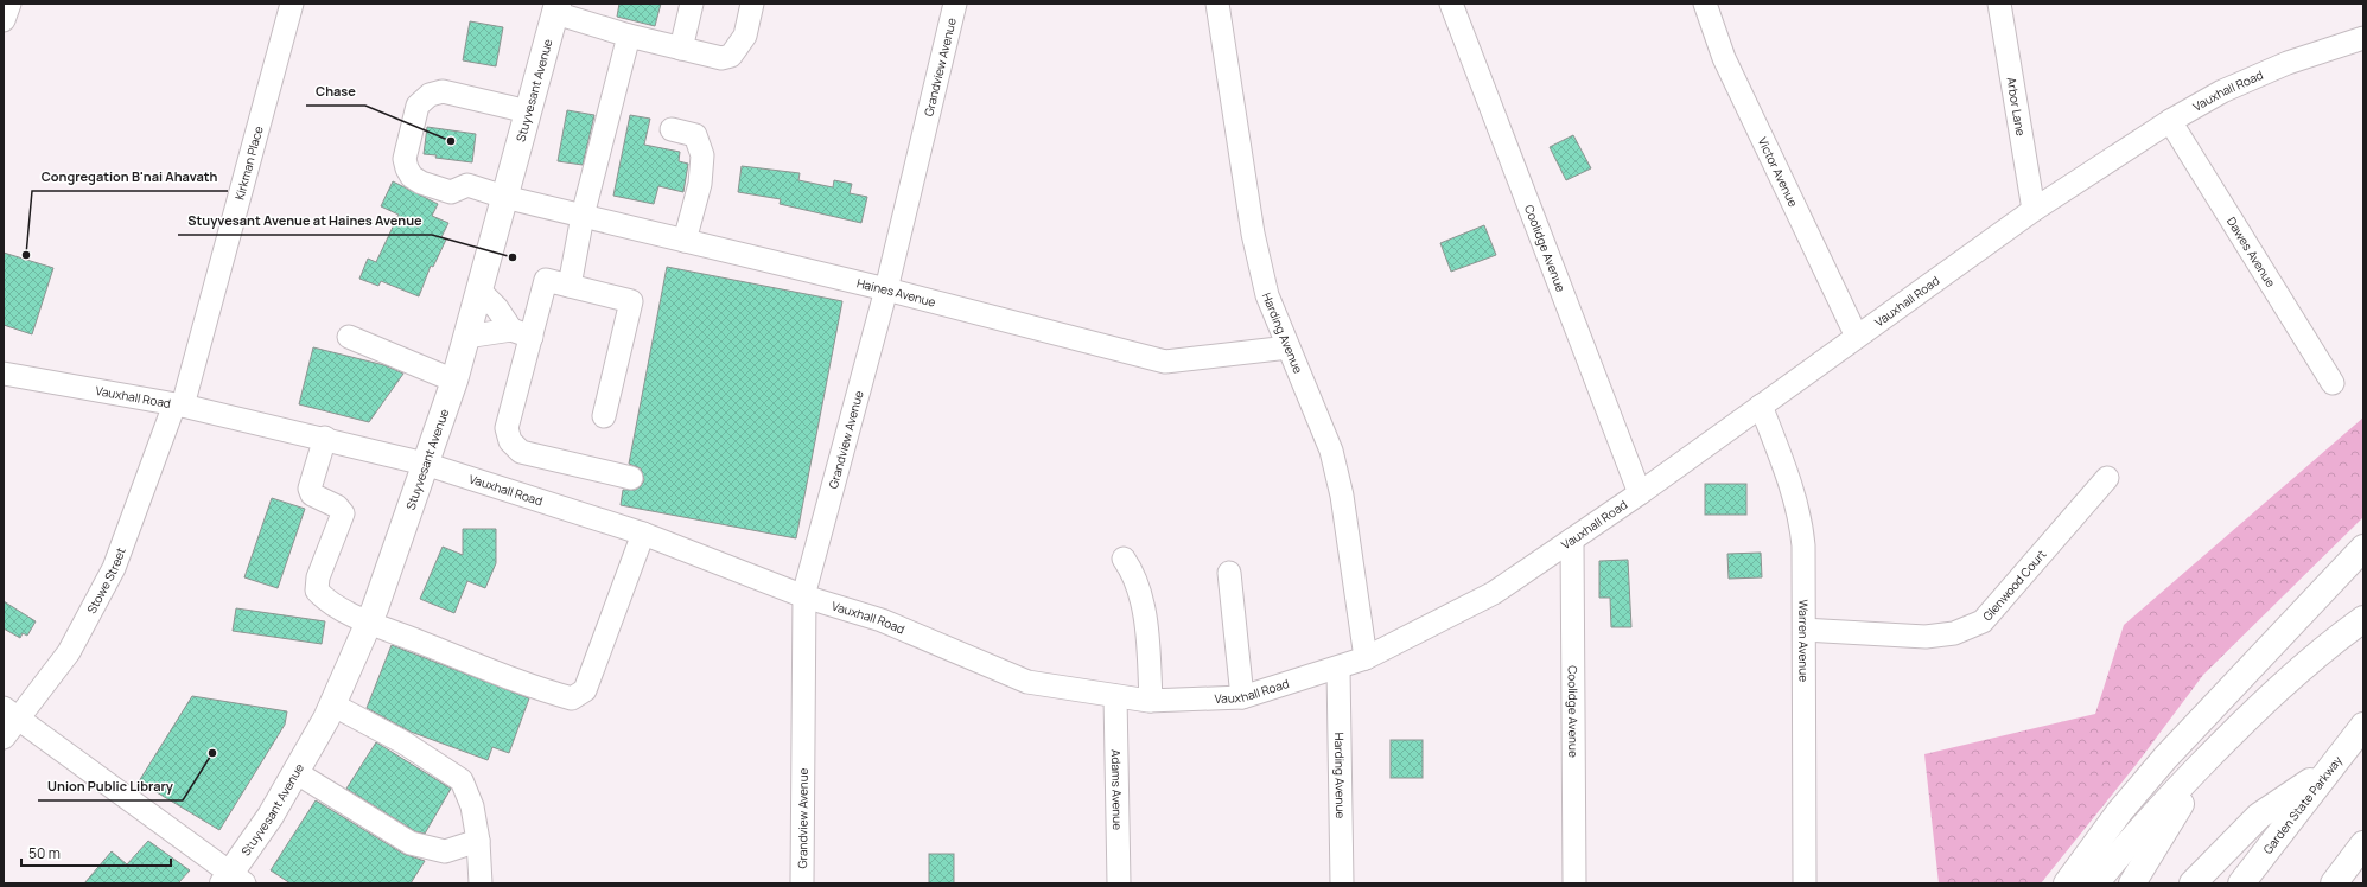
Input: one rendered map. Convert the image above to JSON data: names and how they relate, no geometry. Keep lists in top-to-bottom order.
{
  "streets": {
    "main road": ["Stuyvesant Avenue", "Garden State Parkway"],
    "street": [
      "Grandview Avenue",
      "Vauxhall Road",
      "Arbor Lane",
      "Kirkman Place",
      "Victor Avenue",
      "Coolidge Avenue",
      "Dawes Avenue",
      "Haines Avenue",
      "Harding Avenue",
      "Stowe Street",
      "Glenwood Court",
      "Warren Avenue",
      "Adams Avenue"
    ]
  },
  "crossings": [
    ["Grandview Avenue", "Vauxhall Road"],
    ["Grandview Avenue", "Haines Avenue"],
    ["Stuyvesant Avenue", "Vauxhall Road"],
    ["Stuyvesant Avenue", "Haines Avenue"],
    ["Vauxhall Road", "Arbor Lane"],
    ["Vauxhall Road", "Kirkman Place"],
    ["Vauxhall Road", "Victor Avenue"],
    ["Vauxhall Road", "Coolidge Avenue"],
    ["Vauxhall Road", "Dawes Avenue"],
    ["Vauxhall Road", "Harding Avenue"],
    ["Vauxhall Road", "Stowe Street"],
    ["Vauxhall Road", "Warren Avenue"],
    ["Vauxhall Road", "Adams Avenue"],
    ["Kirkman Place", "Stowe Street"],
    ["Haines Avenue", "Harding Avenue"],
    ["Glenwood Court", "Warren Avenue"]
  ],
  "places": [
    "Chase",
    "Congregation B'nai Ahavath",
    "Stuyvesant Avenue at Haines Avenue",
    "Union Public Library"
  ],
  "scale_bar": "50 m"
}
